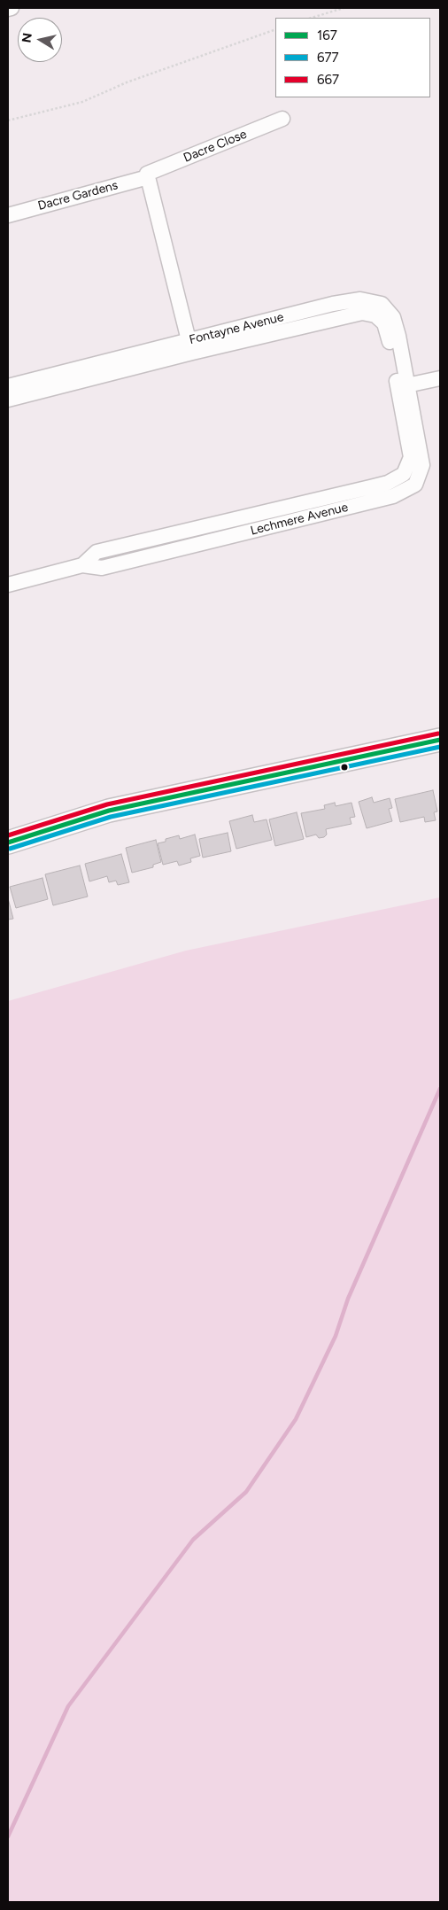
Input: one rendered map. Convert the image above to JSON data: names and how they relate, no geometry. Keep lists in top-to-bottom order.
{
  "streets": {
    "street": [
      "Dacre Close",
      "Dacre Gardens",
      "Fontayne Avenue",
      "Lechmere Avenue"
    ]
  },
  "crossings": [
    ["Dacre Close", "Dacre Gardens"],
    ["Fontayne Avenue", "Lechmere Avenue"]
  ],
  "lines": ["transit line 667", "transit line 167", "transit line 677"],
  "legend": ["167", "677", "667"],
  "north": "left"
}
